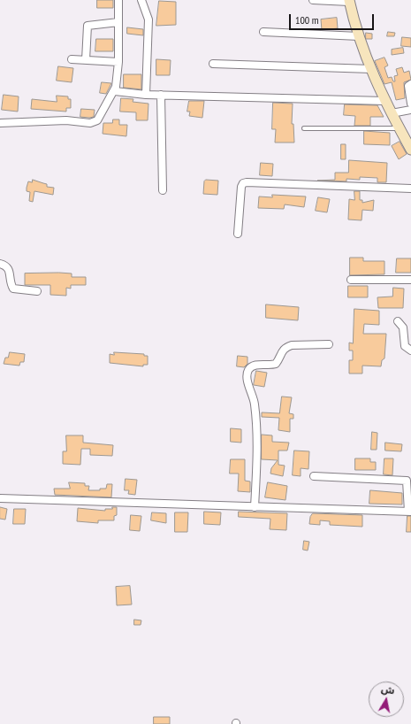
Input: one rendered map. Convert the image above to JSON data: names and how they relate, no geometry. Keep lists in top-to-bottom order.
{
  "scale_bar": "100 m",
  "north": "top"
}
